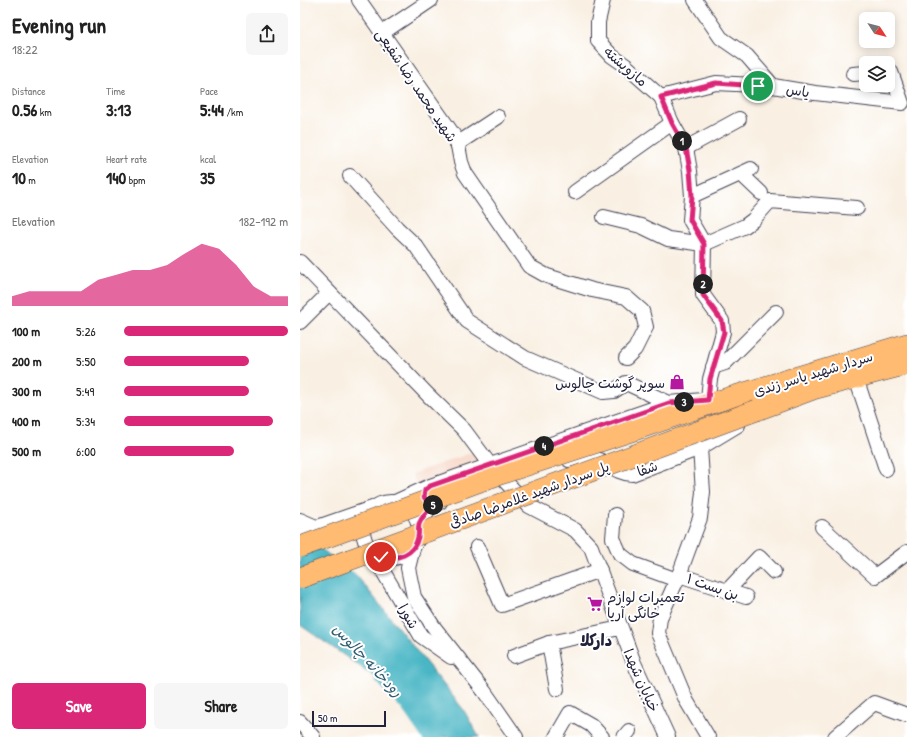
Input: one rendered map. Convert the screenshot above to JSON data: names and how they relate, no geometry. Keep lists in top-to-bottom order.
{
  "streets": {
    "highway": ["سردار شهید یاسر زندی", "پل سردار شهید غلامرضا صادقی"],
    "street": [
      "مازوپشته",
      "شهید محمد رضا شفیعی",
      "یاس",
      "شفا",
      "بن بست ۱",
      "شورا",
      "خیابان شهدا"
    ]
  },
  "crossings": [
    ["مازوپشته", "یاس"],
    ["سردار شهید یاسر زندی", "شفا"],
    ["سردار شهید یاسر زندی", "پل سردار شهید غلامرضا صادقی"],
    ["شفا", "خیابان شهدا"]
  ],
  "districts": ["دارکلا"],
  "water": ["رودخانه چالوس"],
  "places": {
    "shop": ["سوپر گوشت چالوس"],
    "supermarket": ["تعمیرات لوازم خانگی آریا"]
  },
  "scale_bar": "50 m",
  "north": "bottom right",
  "page": {
    "heading": ["Evening run", "18:22"],
    "stats": [
      ["Distance", "0.56 km"],
      ["Time", "3:13"],
      ["Pace", "5:44 /km"],
      ["Elevation", "10 m"],
      ["Heart rate", "140 bpm"],
      ["kcal", "35"]
    ],
    "pins": [
      "1",
      "2",
      "3",
      "4",
      "5"
    ],
    "chart": ["Elevation", "182–192 m"],
    "list": [
      {
        "name": "100 m",
        "note": "5:26"
      },
      {
        "name": "200 m",
        "note": "5:50"
      },
      {
        "name": "300 m",
        "note": "5:49"
      },
      {
        "name": "400 m",
        "note": "5:34"
      },
      {
        "name": "500 m",
        "note": "6:00"
      }
    ],
    "buttons": ["Save", "Share"],
    "scale": "50 m"
  }
}
